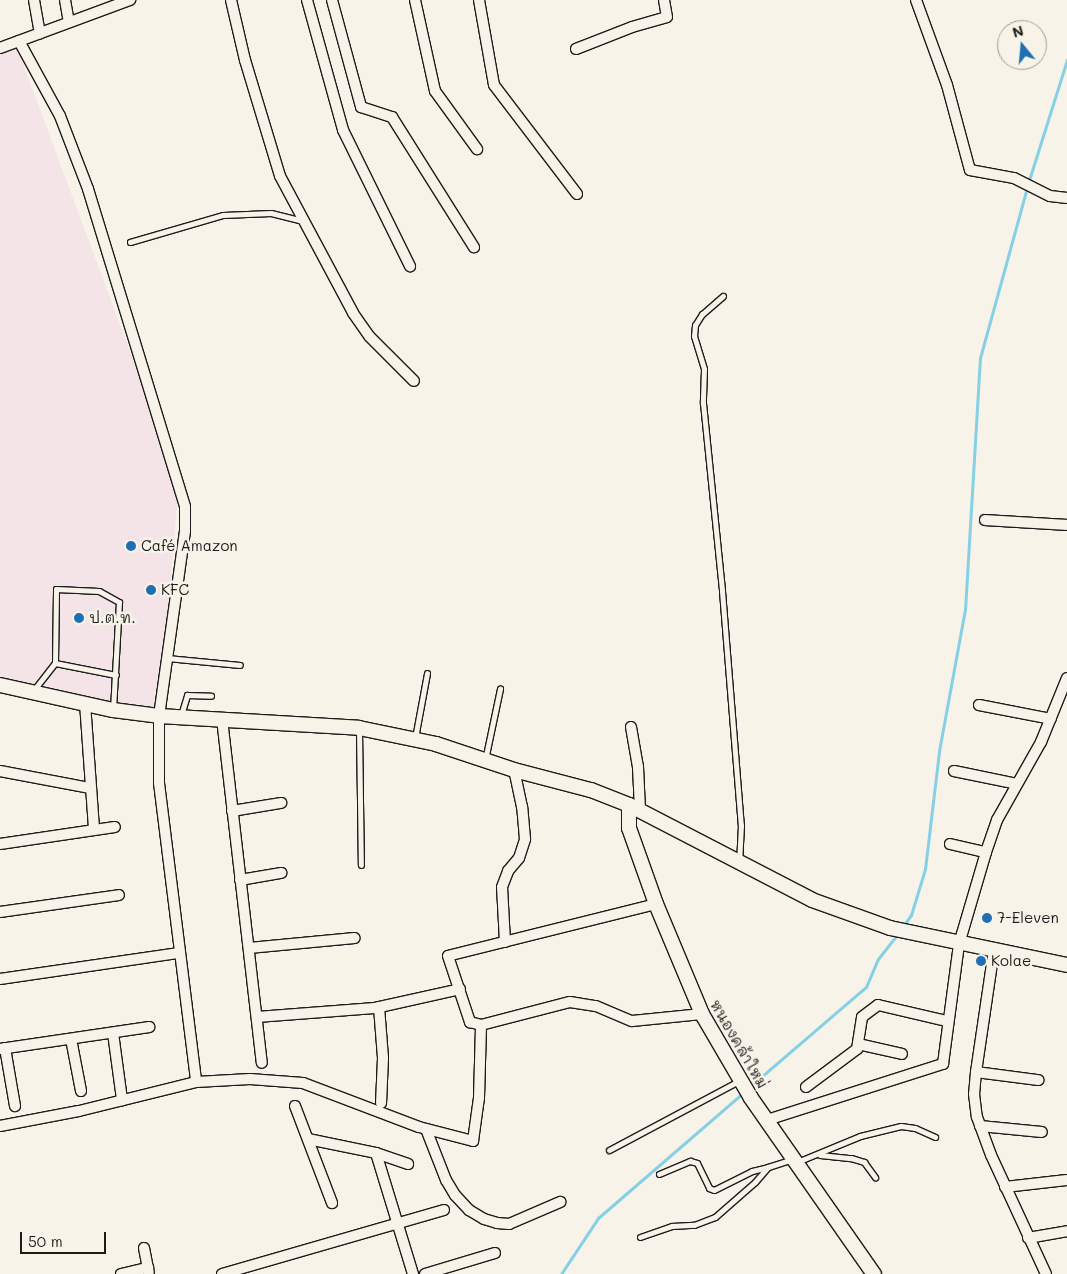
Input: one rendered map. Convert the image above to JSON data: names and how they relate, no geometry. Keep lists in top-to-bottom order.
{
  "streets": {
    "main road": ["หนองคล้าใหม่"]
  },
  "places": [
    "Café Amazon",
    "KFC",
    "ป.ต.ท.",
    "7-Eleven",
    "Kolae"
  ],
  "scale_bar": "50 m",
  "north": "top"
}
